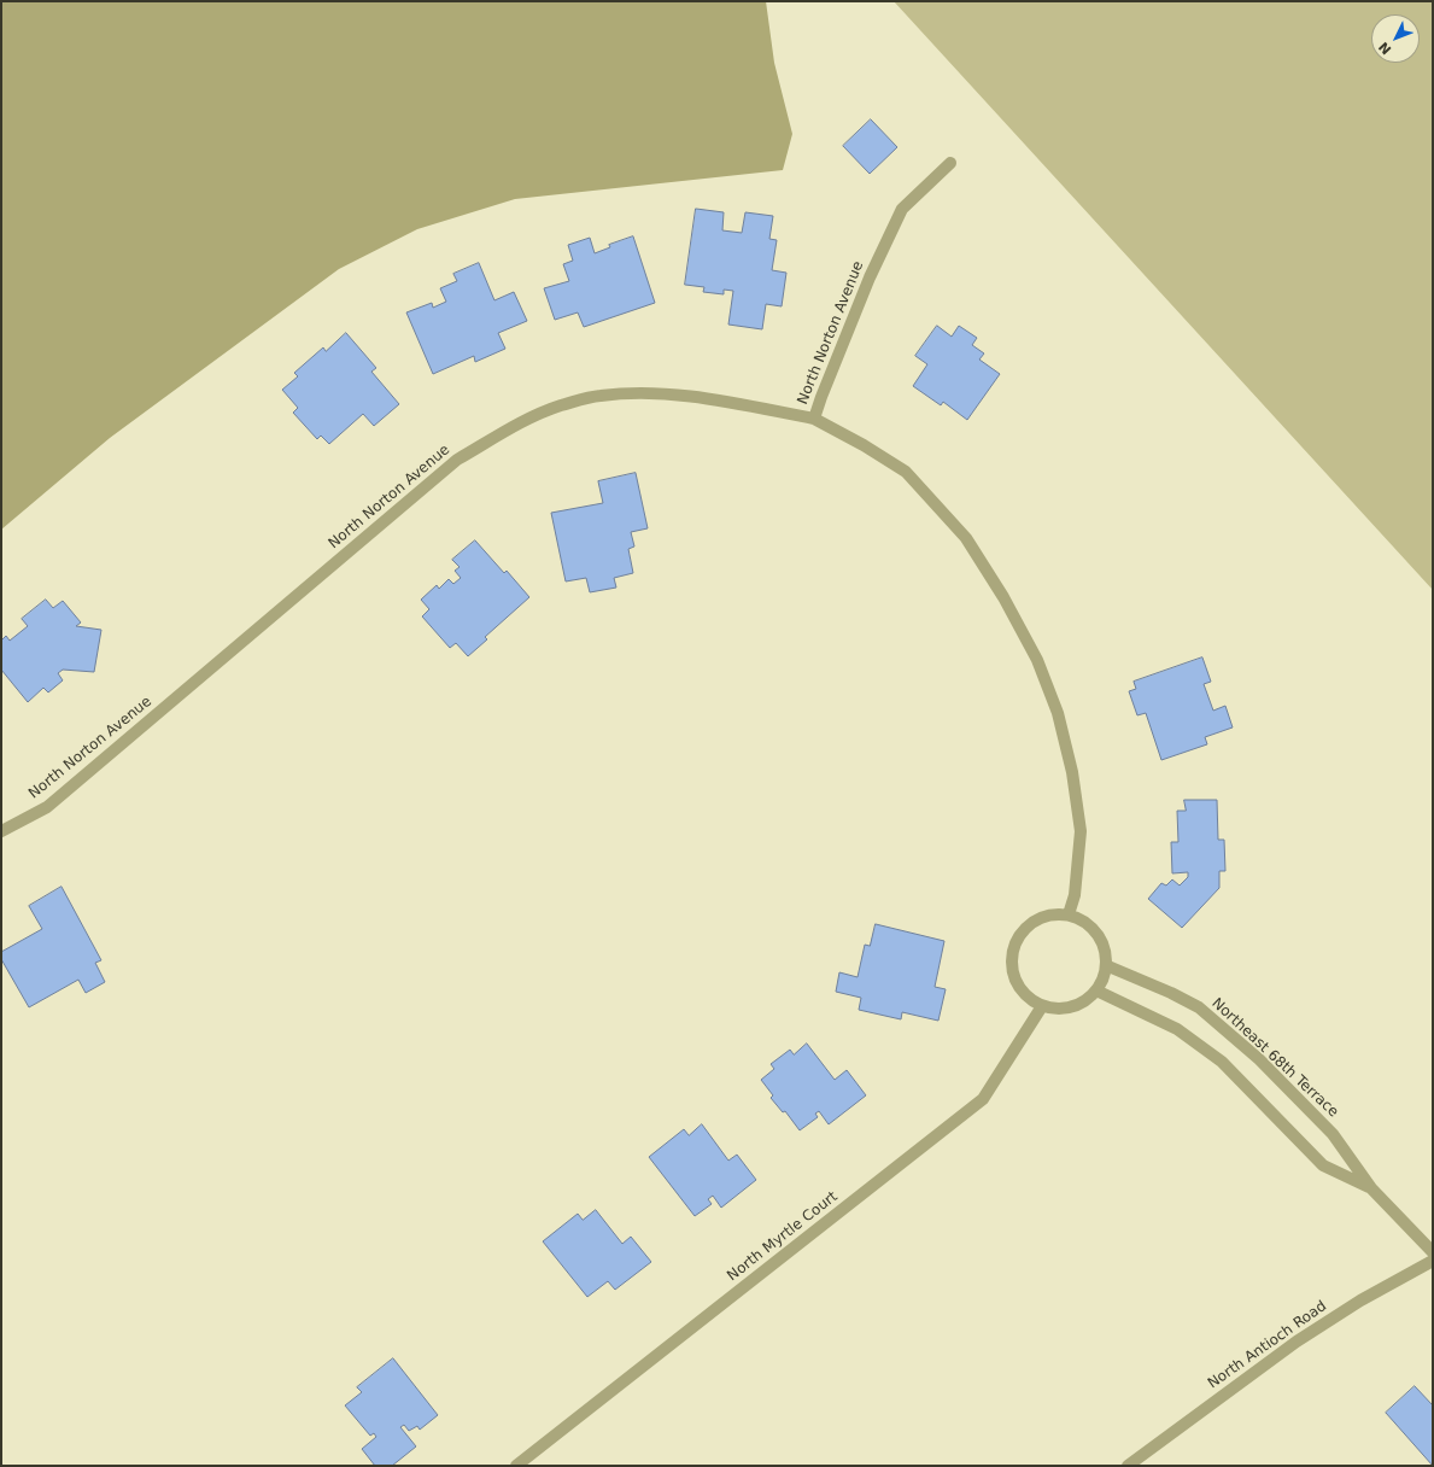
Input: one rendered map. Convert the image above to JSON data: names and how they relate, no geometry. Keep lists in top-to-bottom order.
{
  "streets": {
    "street": [
      "North Norton Avenue",
      "Northeast 68th Terrace",
      "North Myrtle Court",
      "North Antioch Road"
    ]
  },
  "crossings": [
    ["Northeast 68th Terrace", "North Myrtle Court"]
  ],
  "north": "bottom left"
}
